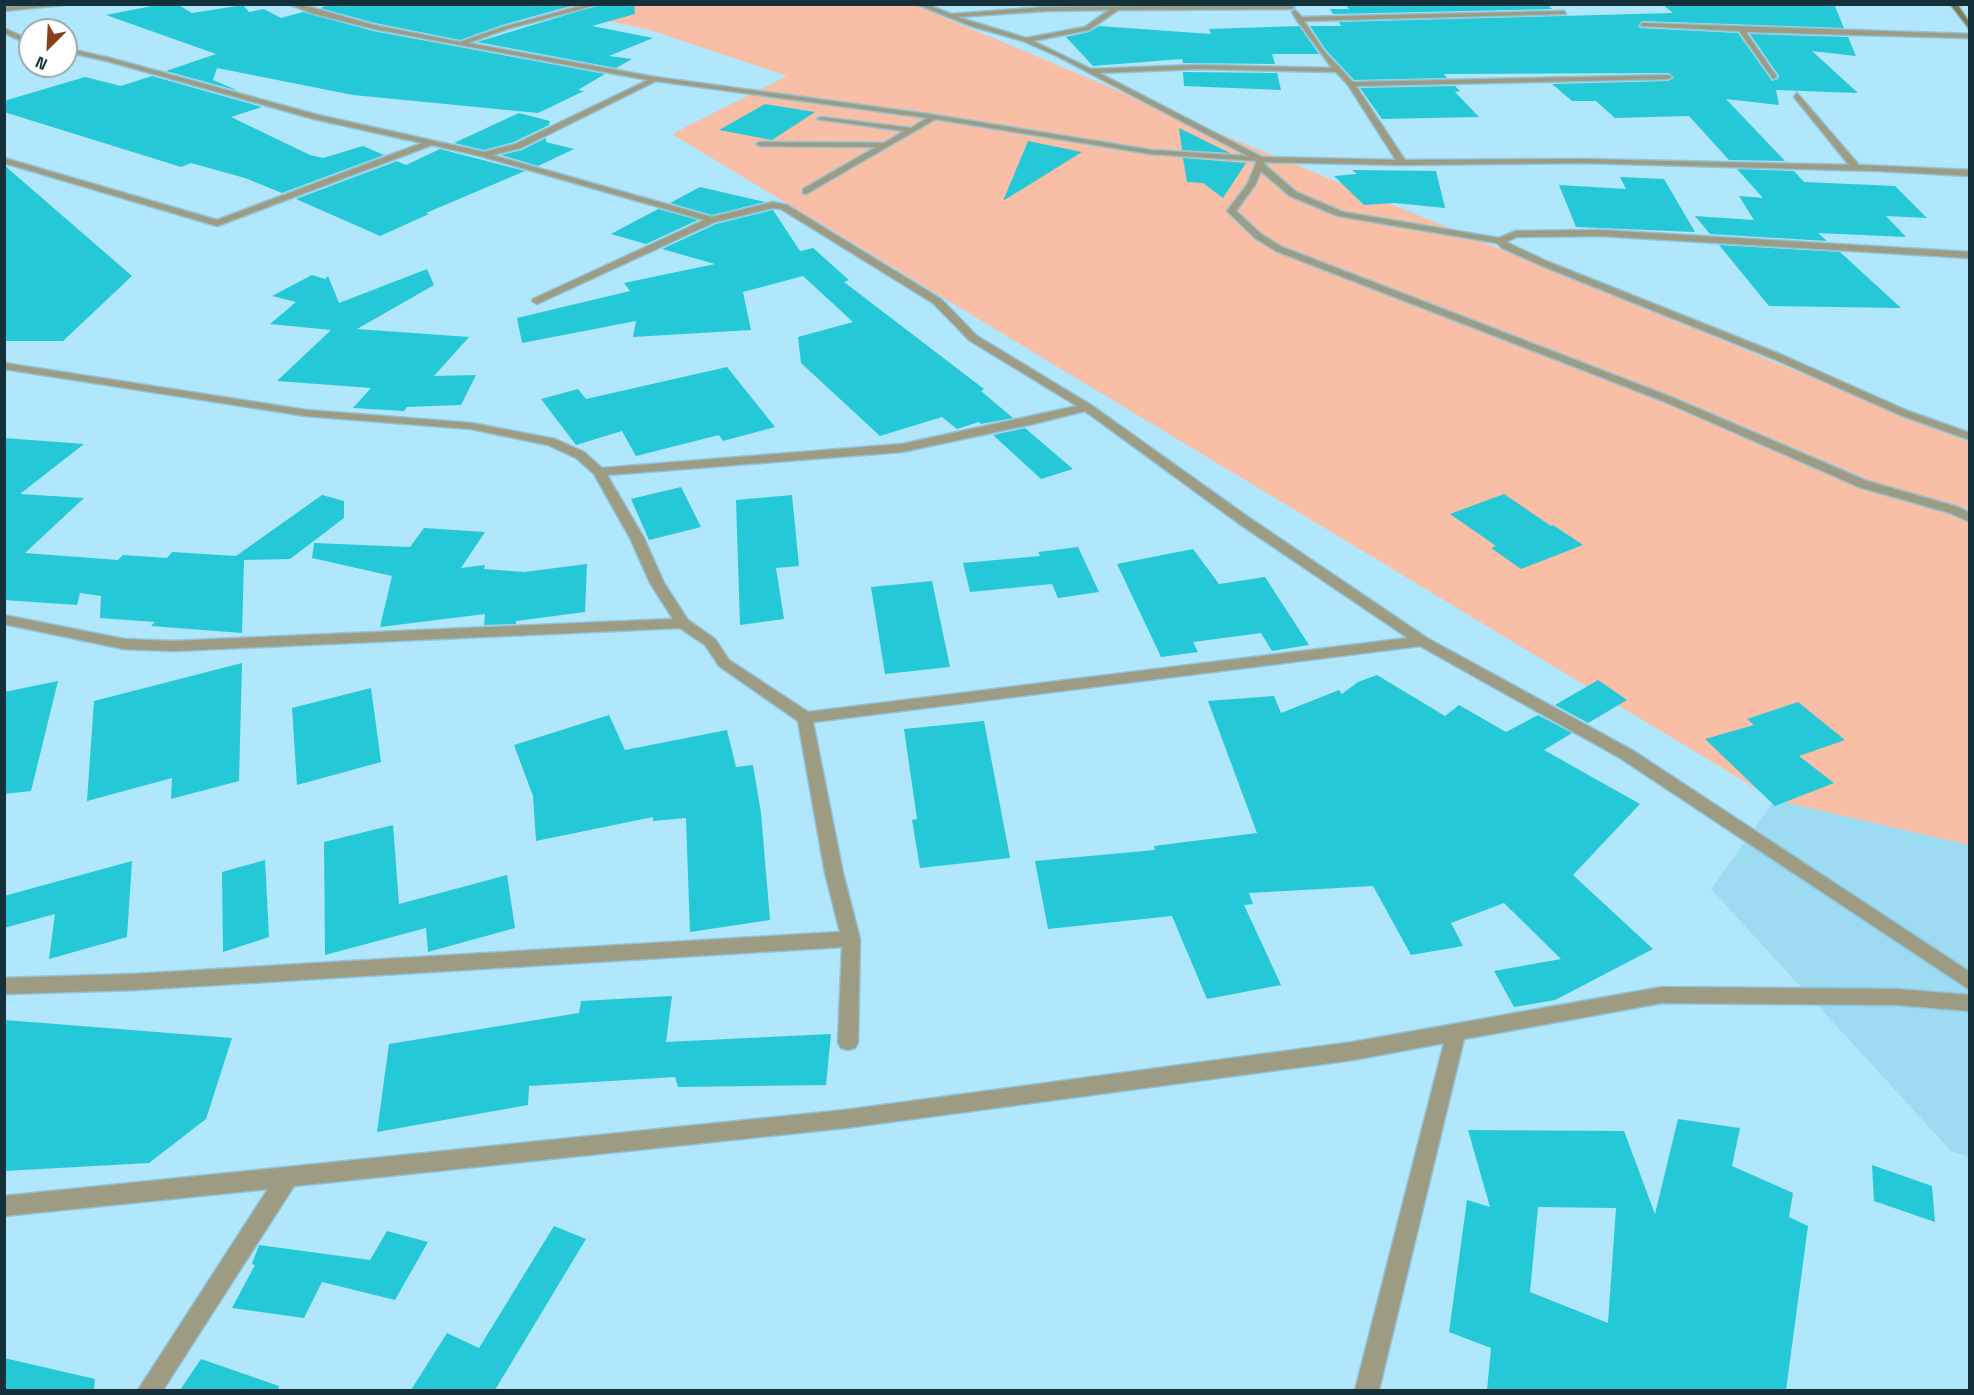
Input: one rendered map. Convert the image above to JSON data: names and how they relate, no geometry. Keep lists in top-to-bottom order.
{
  "north": "bottom left"
}
